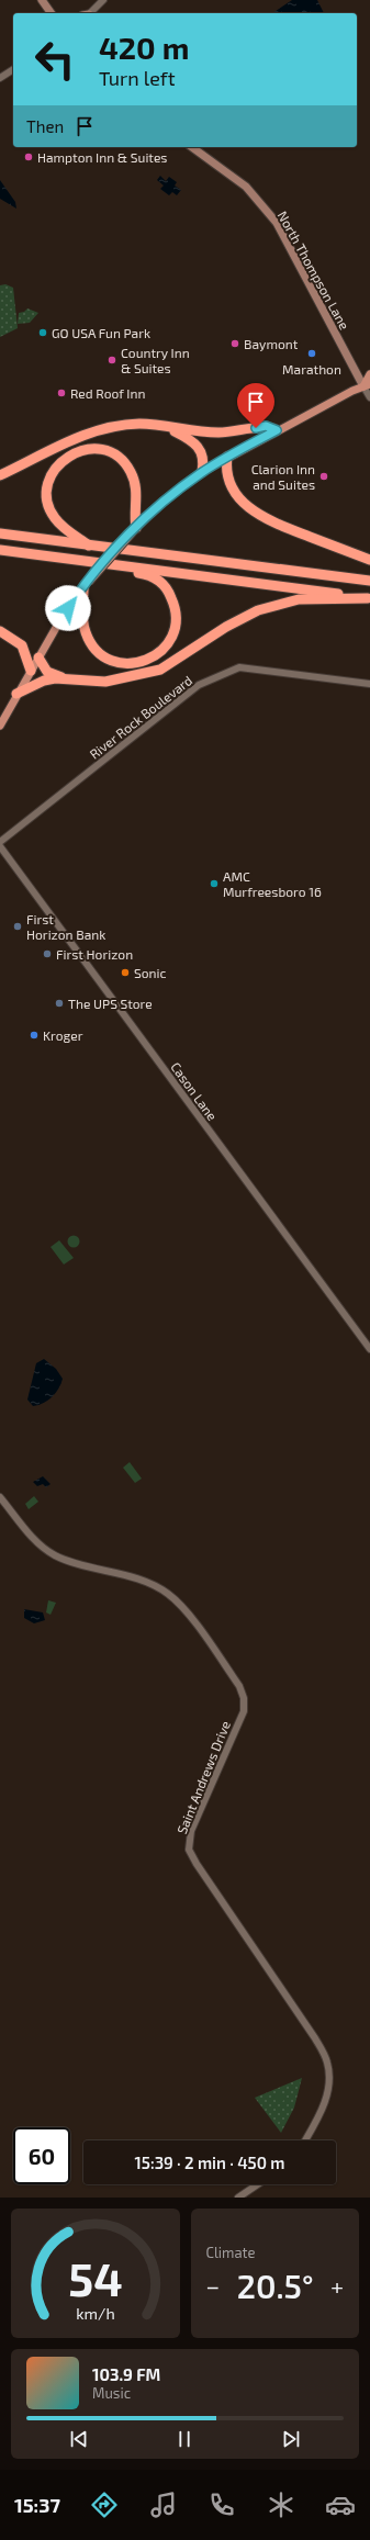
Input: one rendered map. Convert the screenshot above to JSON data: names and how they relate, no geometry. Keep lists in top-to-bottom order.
{
  "streets": {
    "main road": ["North Thompson Lane"],
    "street": ["River Rock Boulevard", "Cason Lane", "Saint Andrews Drive"]
  },
  "places": [
    "Hampton Inn & Suites",
    "GO USA Fun Park",
    "Baymont",
    "Marathon",
    "Country Inn & Suites",
    "Red Roof Inn",
    "Clarion Inn and Suites",
    "AMC Murfreesboro 16",
    "First Horizon Bank",
    "First Horizon",
    "Sonic",
    "The UPS Store",
    "Kroger"
  ],
  "page": {
    "turn": ["420 m", "Turn left"],
    "then": "Then",
    "limit": "60",
    "trip": "15:39 · 2 min · 450 m",
    "tile": "Climate",
    "heat": ["−", "20.5°", "+"],
    "song": ["103.9 FM", "Music"],
    "tabs": "15:37",
    "gauge": ["54", "km/h"]
  }
}
